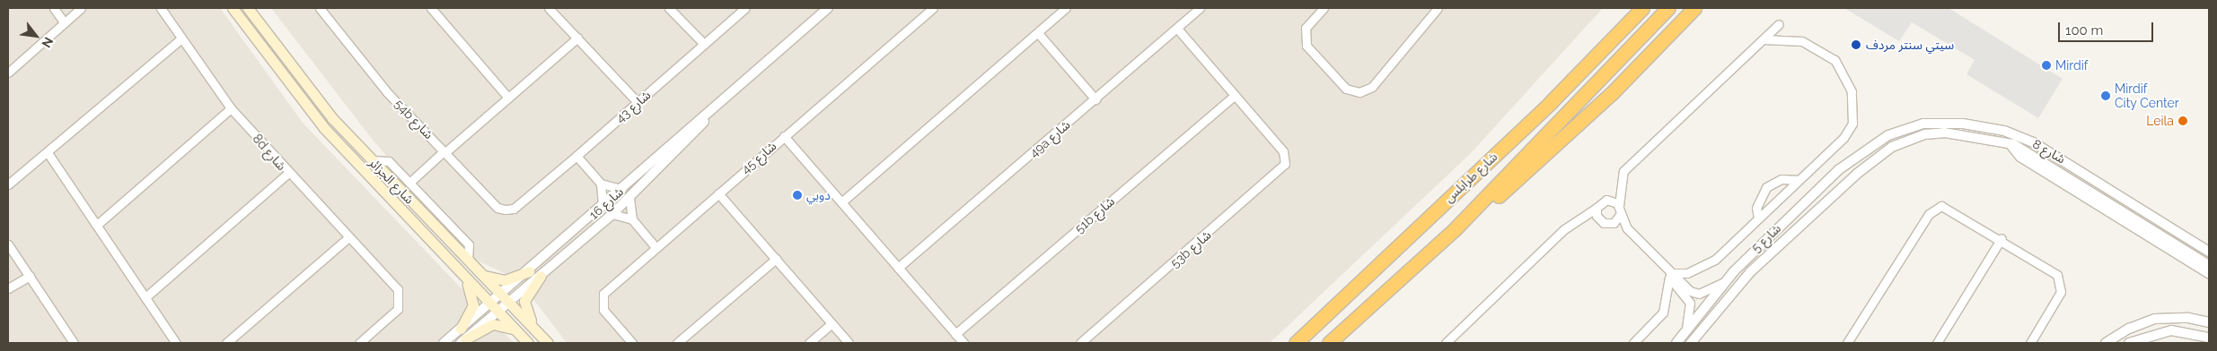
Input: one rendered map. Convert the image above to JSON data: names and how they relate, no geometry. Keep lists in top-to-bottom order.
{
  "streets": {
    "highway": ["شارع طرابلس"],
    "main road": ["شارع الجزائر"],
    "street": [
      "شارع 43",
      "54b شارع",
      "49a شارع",
      "شارع 8",
      "8d شارع",
      "شارع 45",
      "شارع 16",
      "51b شارع",
      "شارع 5",
      "53b شارع"
    ]
  },
  "crossings": [
    ["شارع 43", "54b شارع"],
    ["شارع 8", "شارع 5"],
    ["شارع الجزائر", "شارع 16"],
    ["51b شارع", "53b شارع"]
  ],
  "places": [
    "سيتي سنتر مردف",
    "Mirdif",
    "Mirdif City Center",
    "Leila",
    "دوبي"
  ],
  "scale_bar": "100 m",
  "north": "bottom right"
}
